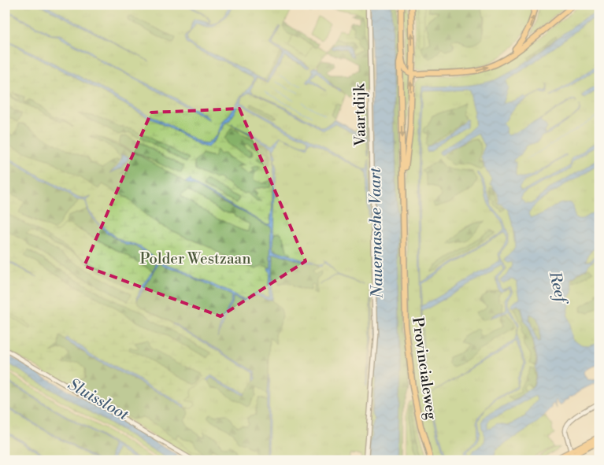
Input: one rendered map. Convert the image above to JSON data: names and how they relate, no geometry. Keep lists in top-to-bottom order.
{
  "streets": {
    "highway": ["Provincialeweg"],
    "street": ["Vaartdijk"]
  },
  "water": ["Nauernasche Vaart", "Reef", "Sluissloot"],
  "parks": ["Polder Westzaan"]
}
